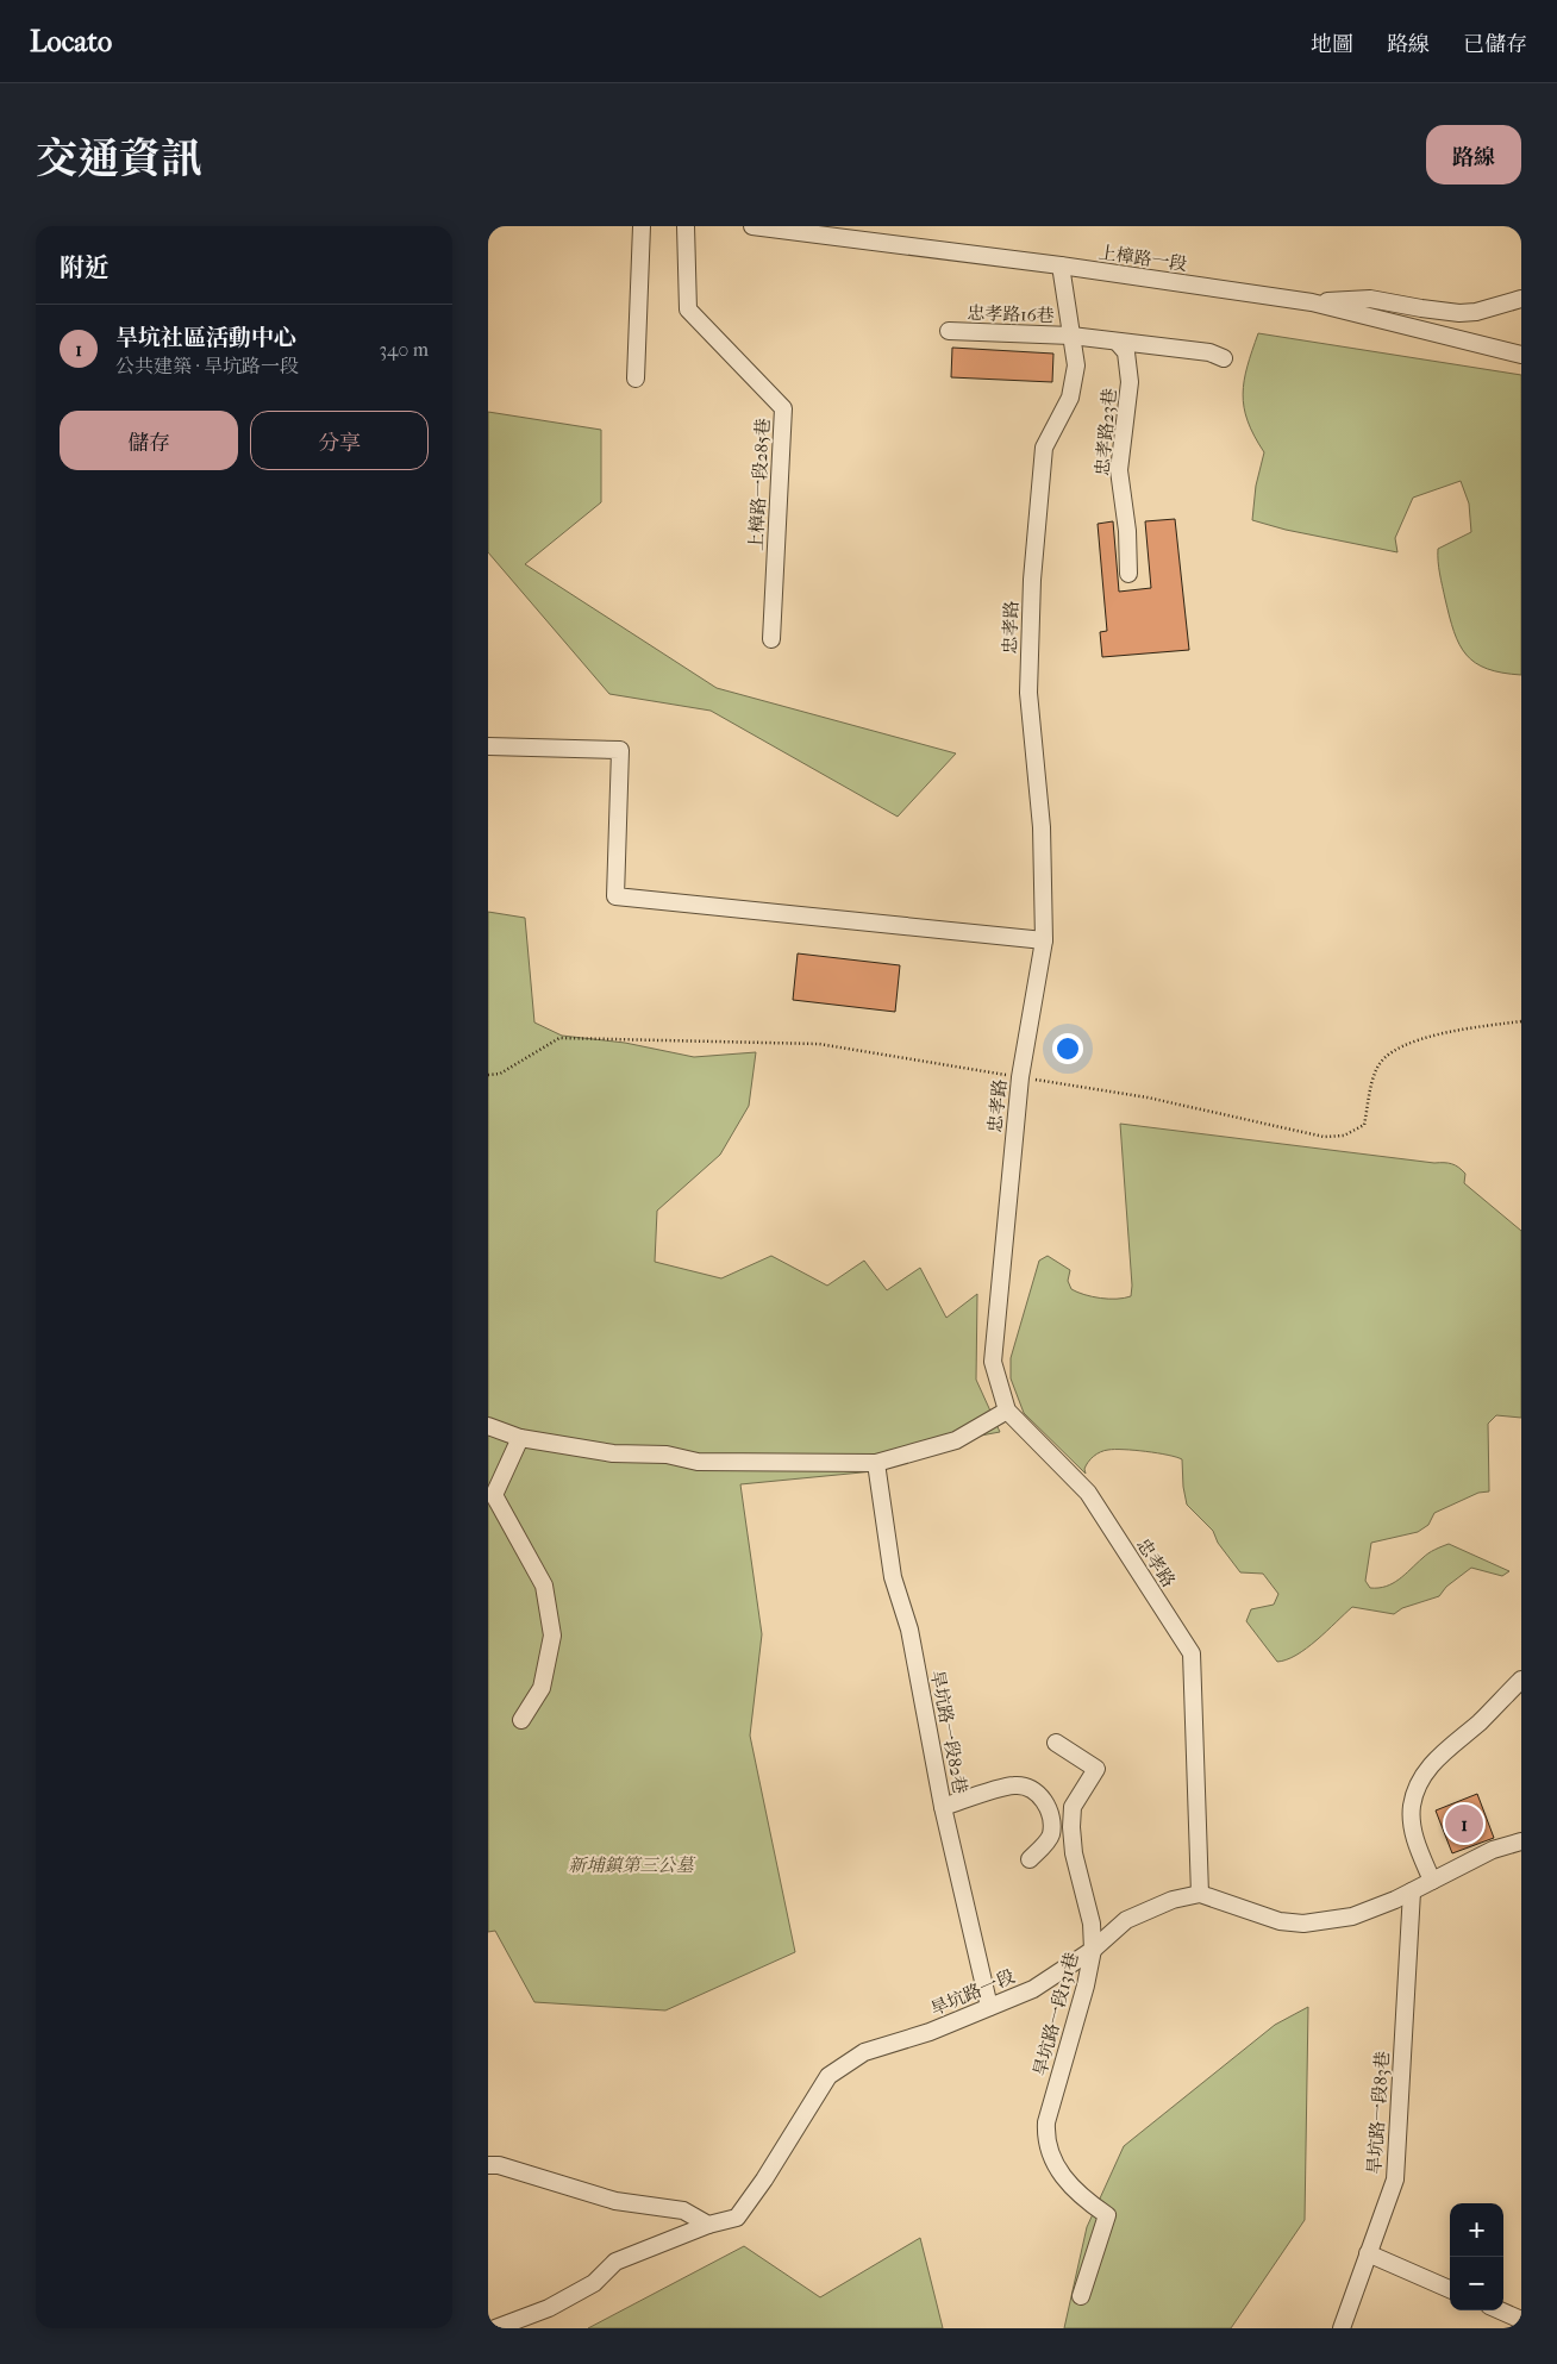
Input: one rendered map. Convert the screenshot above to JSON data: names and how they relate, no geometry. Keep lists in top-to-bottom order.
{
  "streets": {
    "street": [
      "上樟路一段",
      "忠孝路16巷",
      "忠孝路23巷",
      "上樟路一段285巷",
      "忠孝路",
      "旱坑路一段82巷",
      "旱坑路一段",
      "旱坑路一段131巷",
      "旱坑路一段83巷"
    ]
  },
  "crossings": [
    ["上樟路一段", "忠孝路"],
    ["忠孝路16巷", "忠孝路"],
    ["忠孝路", "旱坑路一段"],
    ["旱坑路一段82巷", "旱坑路一段"],
    ["旱坑路一段", "旱坑路一段131巷"]
  ],
  "parks": ["新埔鎮第三公墓"],
  "page": {
    "header": "Locato",
    "nav": ["地圖", "路線", "已儲存"],
    "title": "交通資訊",
    "buttons": [
      "路線",
      ["儲存", "分享"]
    ],
    "heading": "附近",
    "list": [
      {
        "mark": "1",
        "name": "旱坑社區活動中心",
        "note": "公共建築 · 旱坑路一段",
        "value": "340 m"
      }
    ],
    "pins": "1",
    "map_buttons": ["+", "−"]
  }
}
